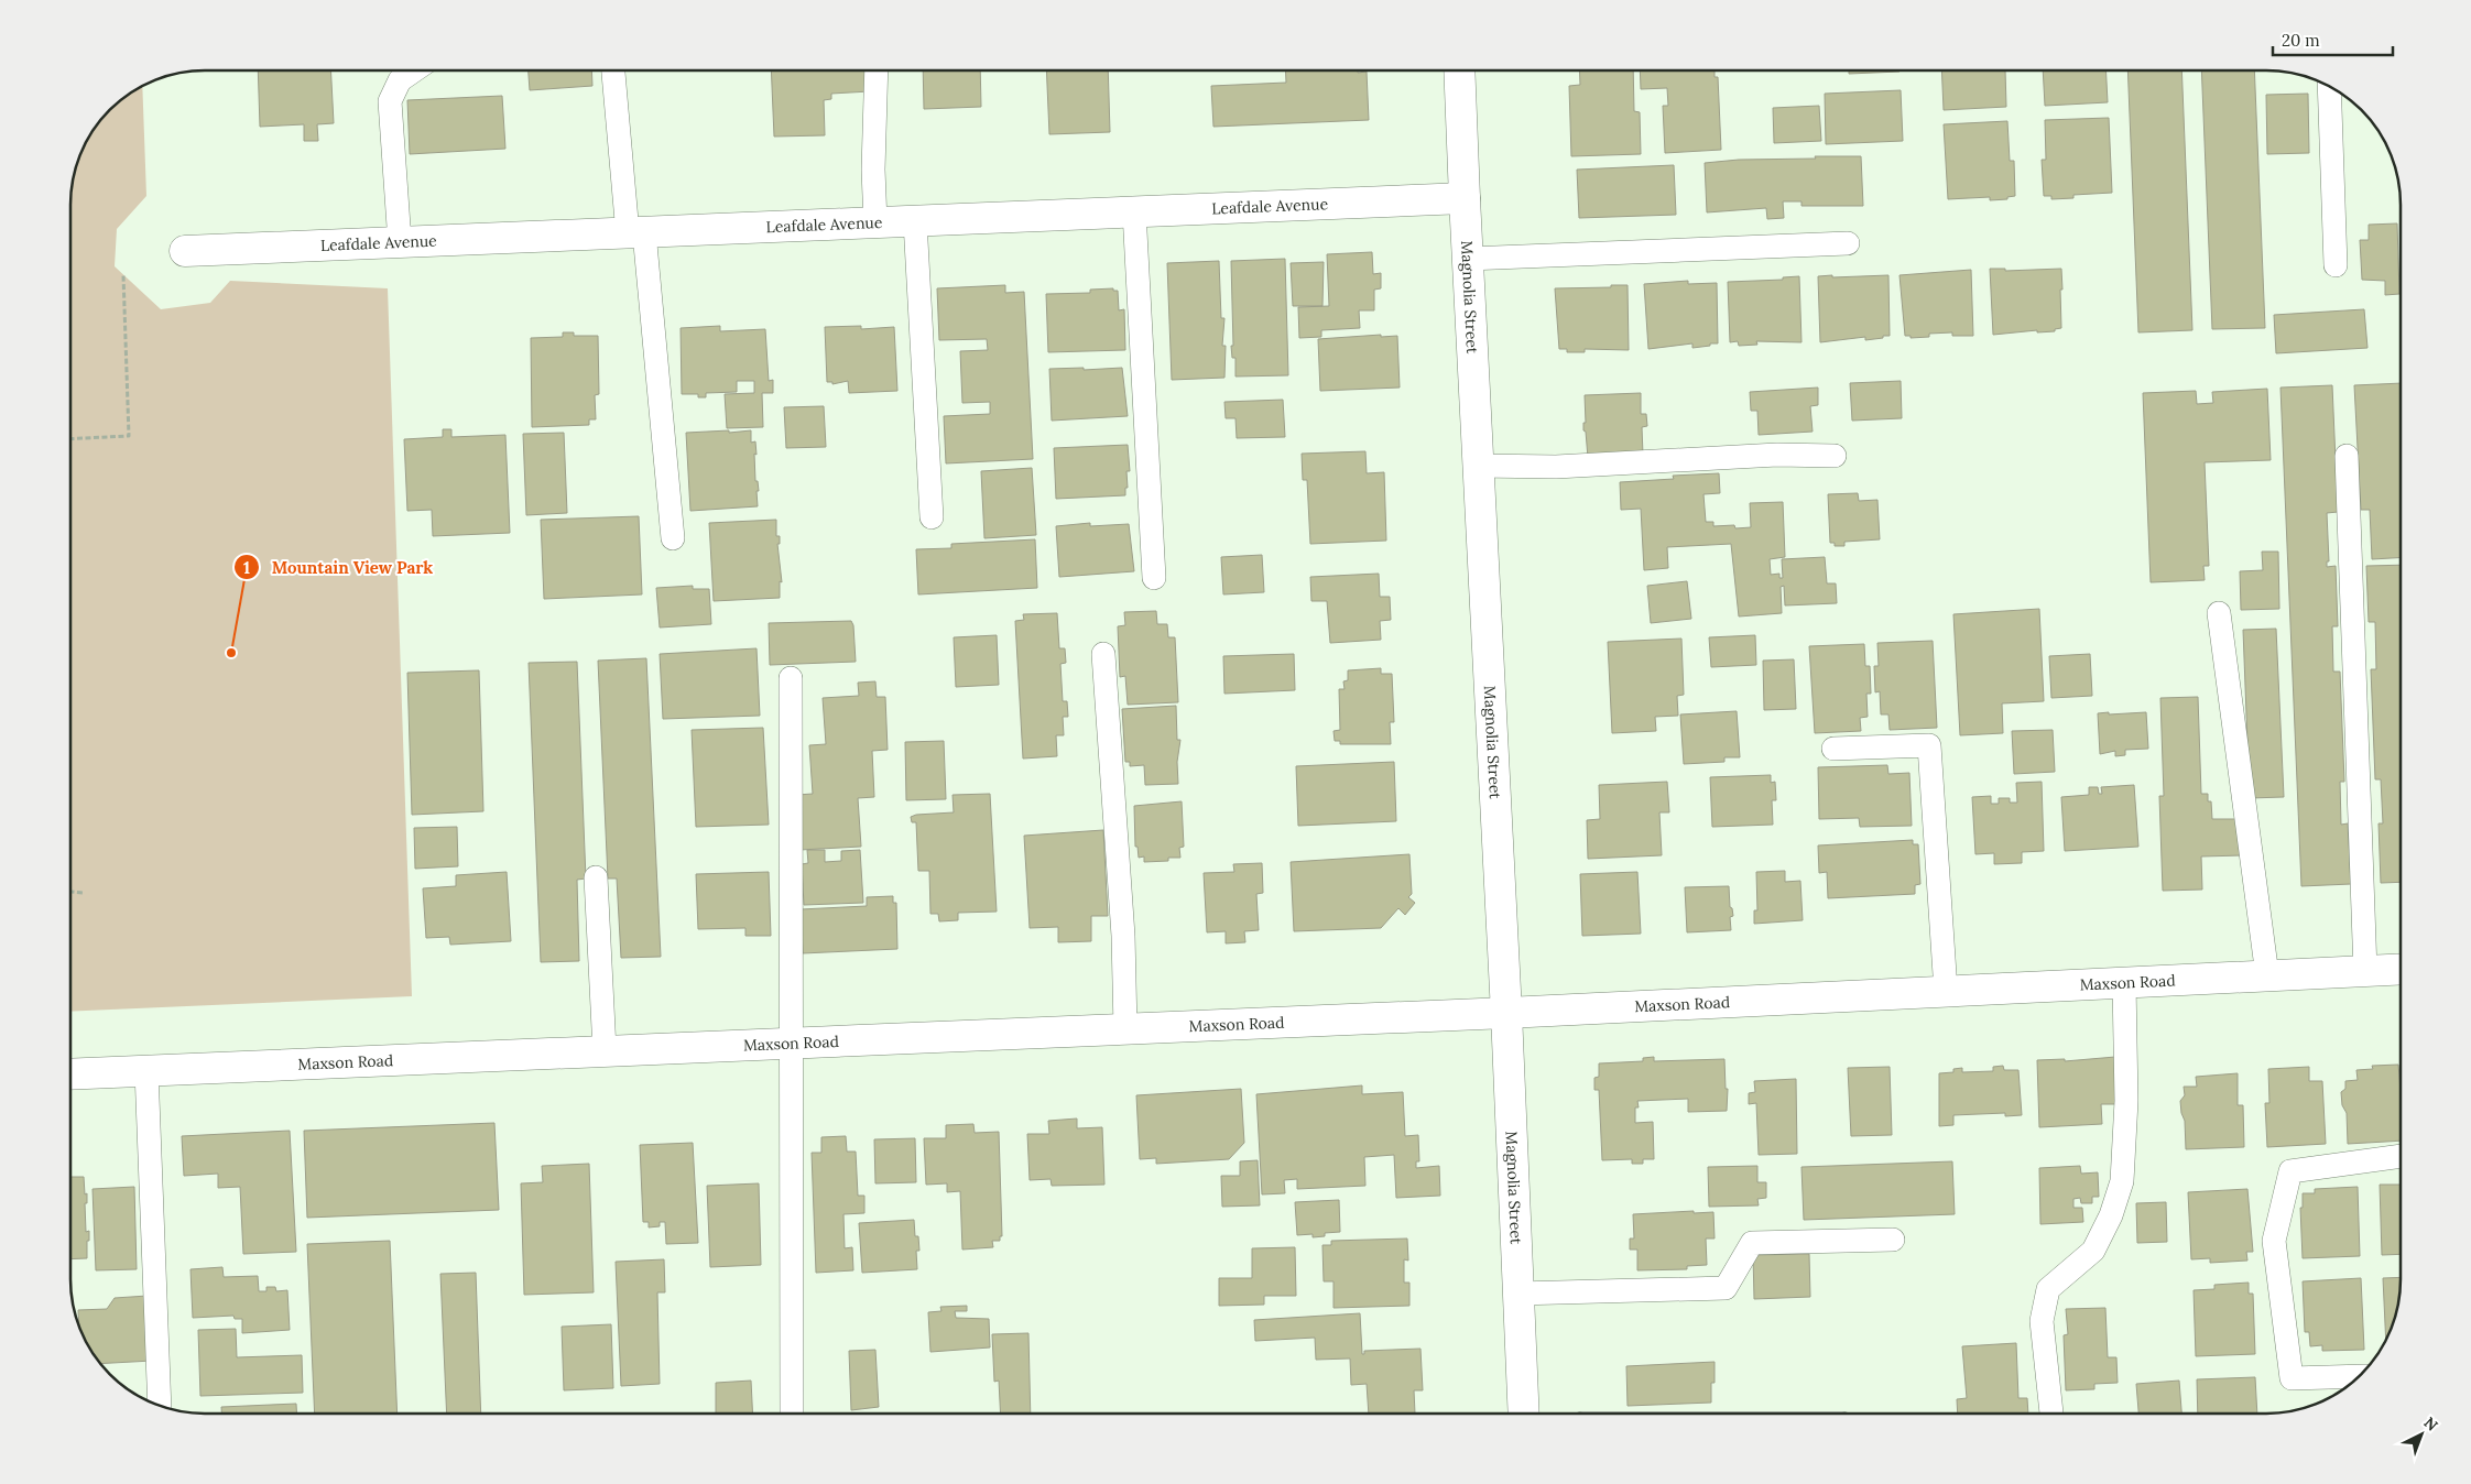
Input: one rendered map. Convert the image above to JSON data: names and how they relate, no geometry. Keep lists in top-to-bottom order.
{
  "streets": {
    "street": ["Leafdale Avenue", "Magnolia Street", "Maxson Road"]
  },
  "crossings": [
    ["Leafdale Avenue", "Magnolia Street"],
    ["Magnolia Street", "Maxson Road"]
  ],
  "places": ["Mountain View Park"],
  "scale_bar": "20 m",
  "north": "top right"
}
